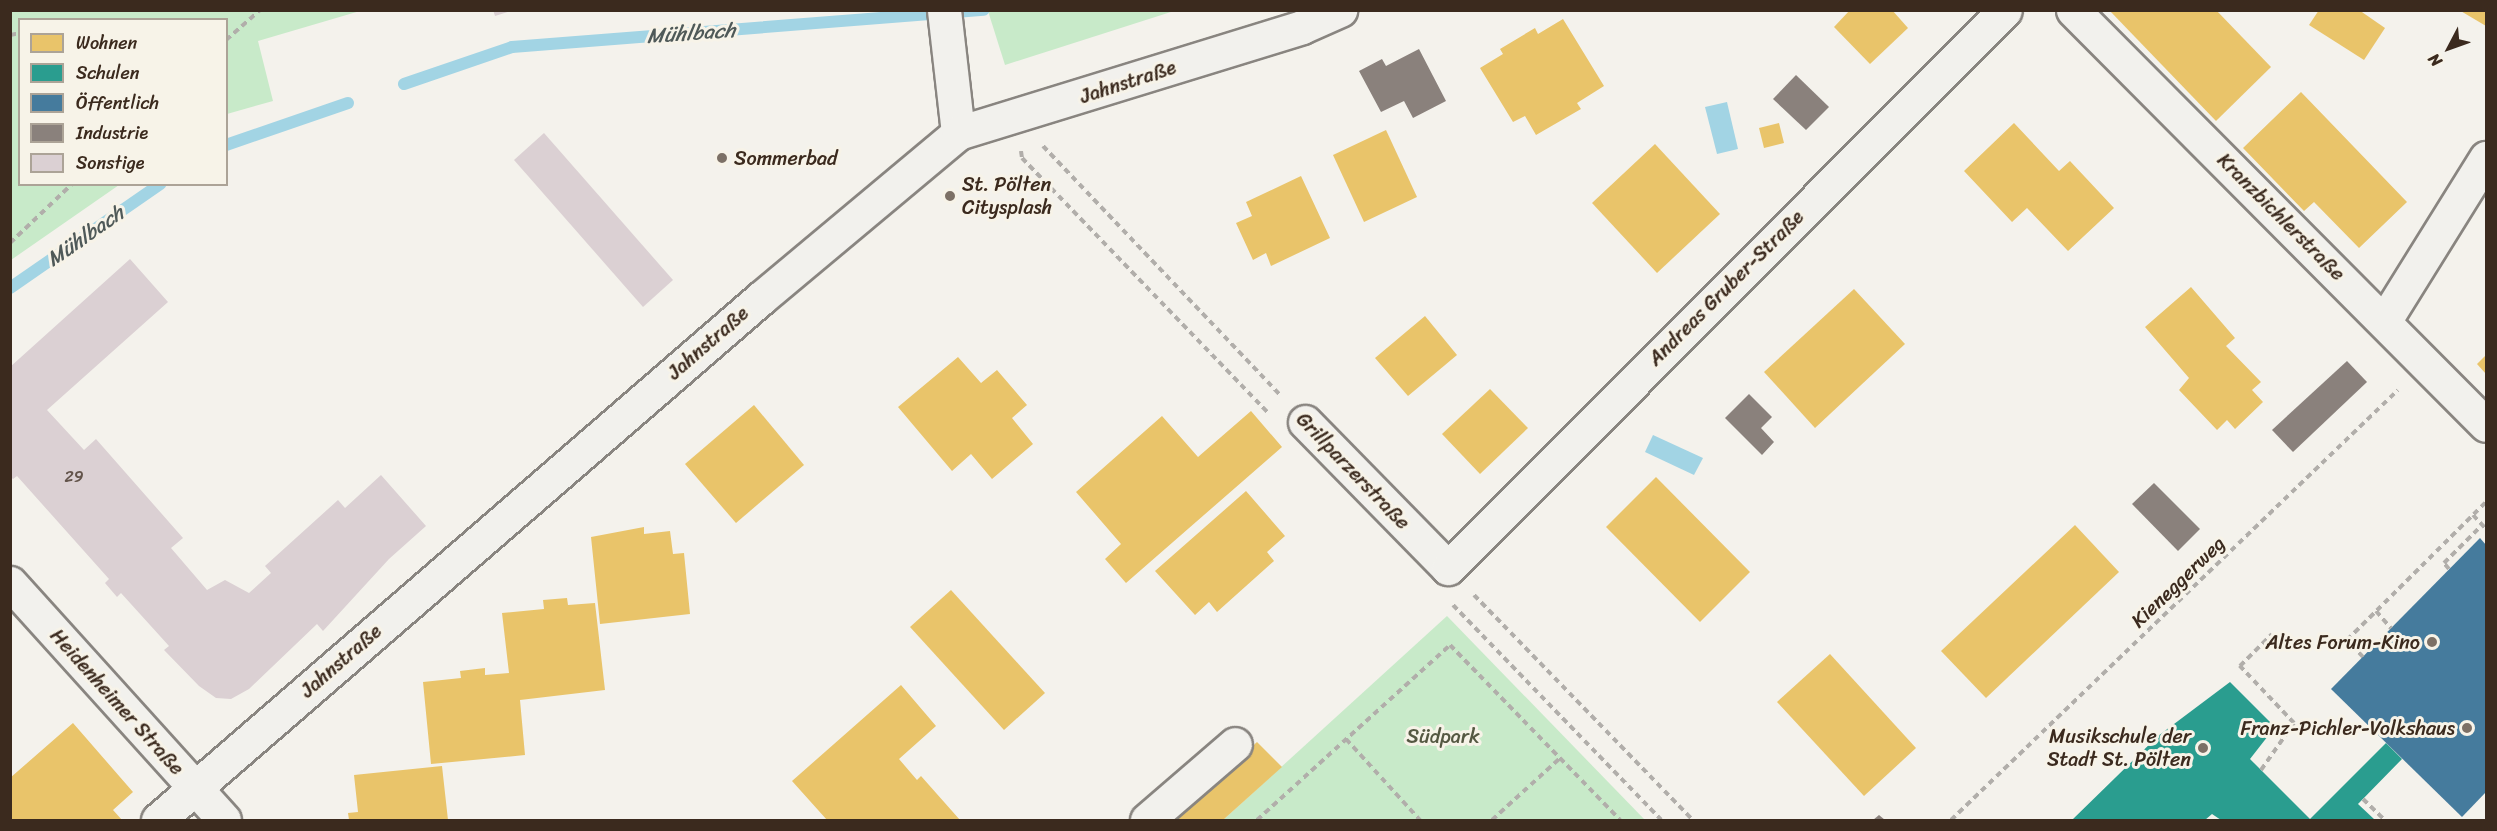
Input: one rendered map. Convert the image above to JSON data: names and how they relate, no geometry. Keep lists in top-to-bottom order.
{
  "streets": {
    "street": [
      "Jahnstraße",
      "Kranzbichlerstraße",
      "Andreas Gruber-Straße",
      "Grillparzerstraße",
      "Heidenheimer Straße"
    ],
    "path": ["Kieneggerweg"]
  },
  "crossings": [
    ["Jahnstraße", "Grillparzerstraße"],
    ["Jahnstraße", "Heidenheimer Straße"],
    ["Kranzbichlerstraße", "Kieneggerweg"],
    ["Andreas Gruber-Straße", "Grillparzerstraße"]
  ],
  "water": ["Mühlbach"],
  "parks": ["Südpark"],
  "places": [
    "Sommerbad",
    "St. Pölten Citysplash",
    "Altes Forum-Kino",
    "Franz-Pichler-Volkshaus",
    "Musikschule der Stadt St. Pölten"
  ],
  "house_numbers": ["29"],
  "legend": [
    "Wohnen",
    "Schulen",
    "Öffentlich",
    "Industrie",
    "Sonstige"
  ],
  "north": "bottom left"
}
